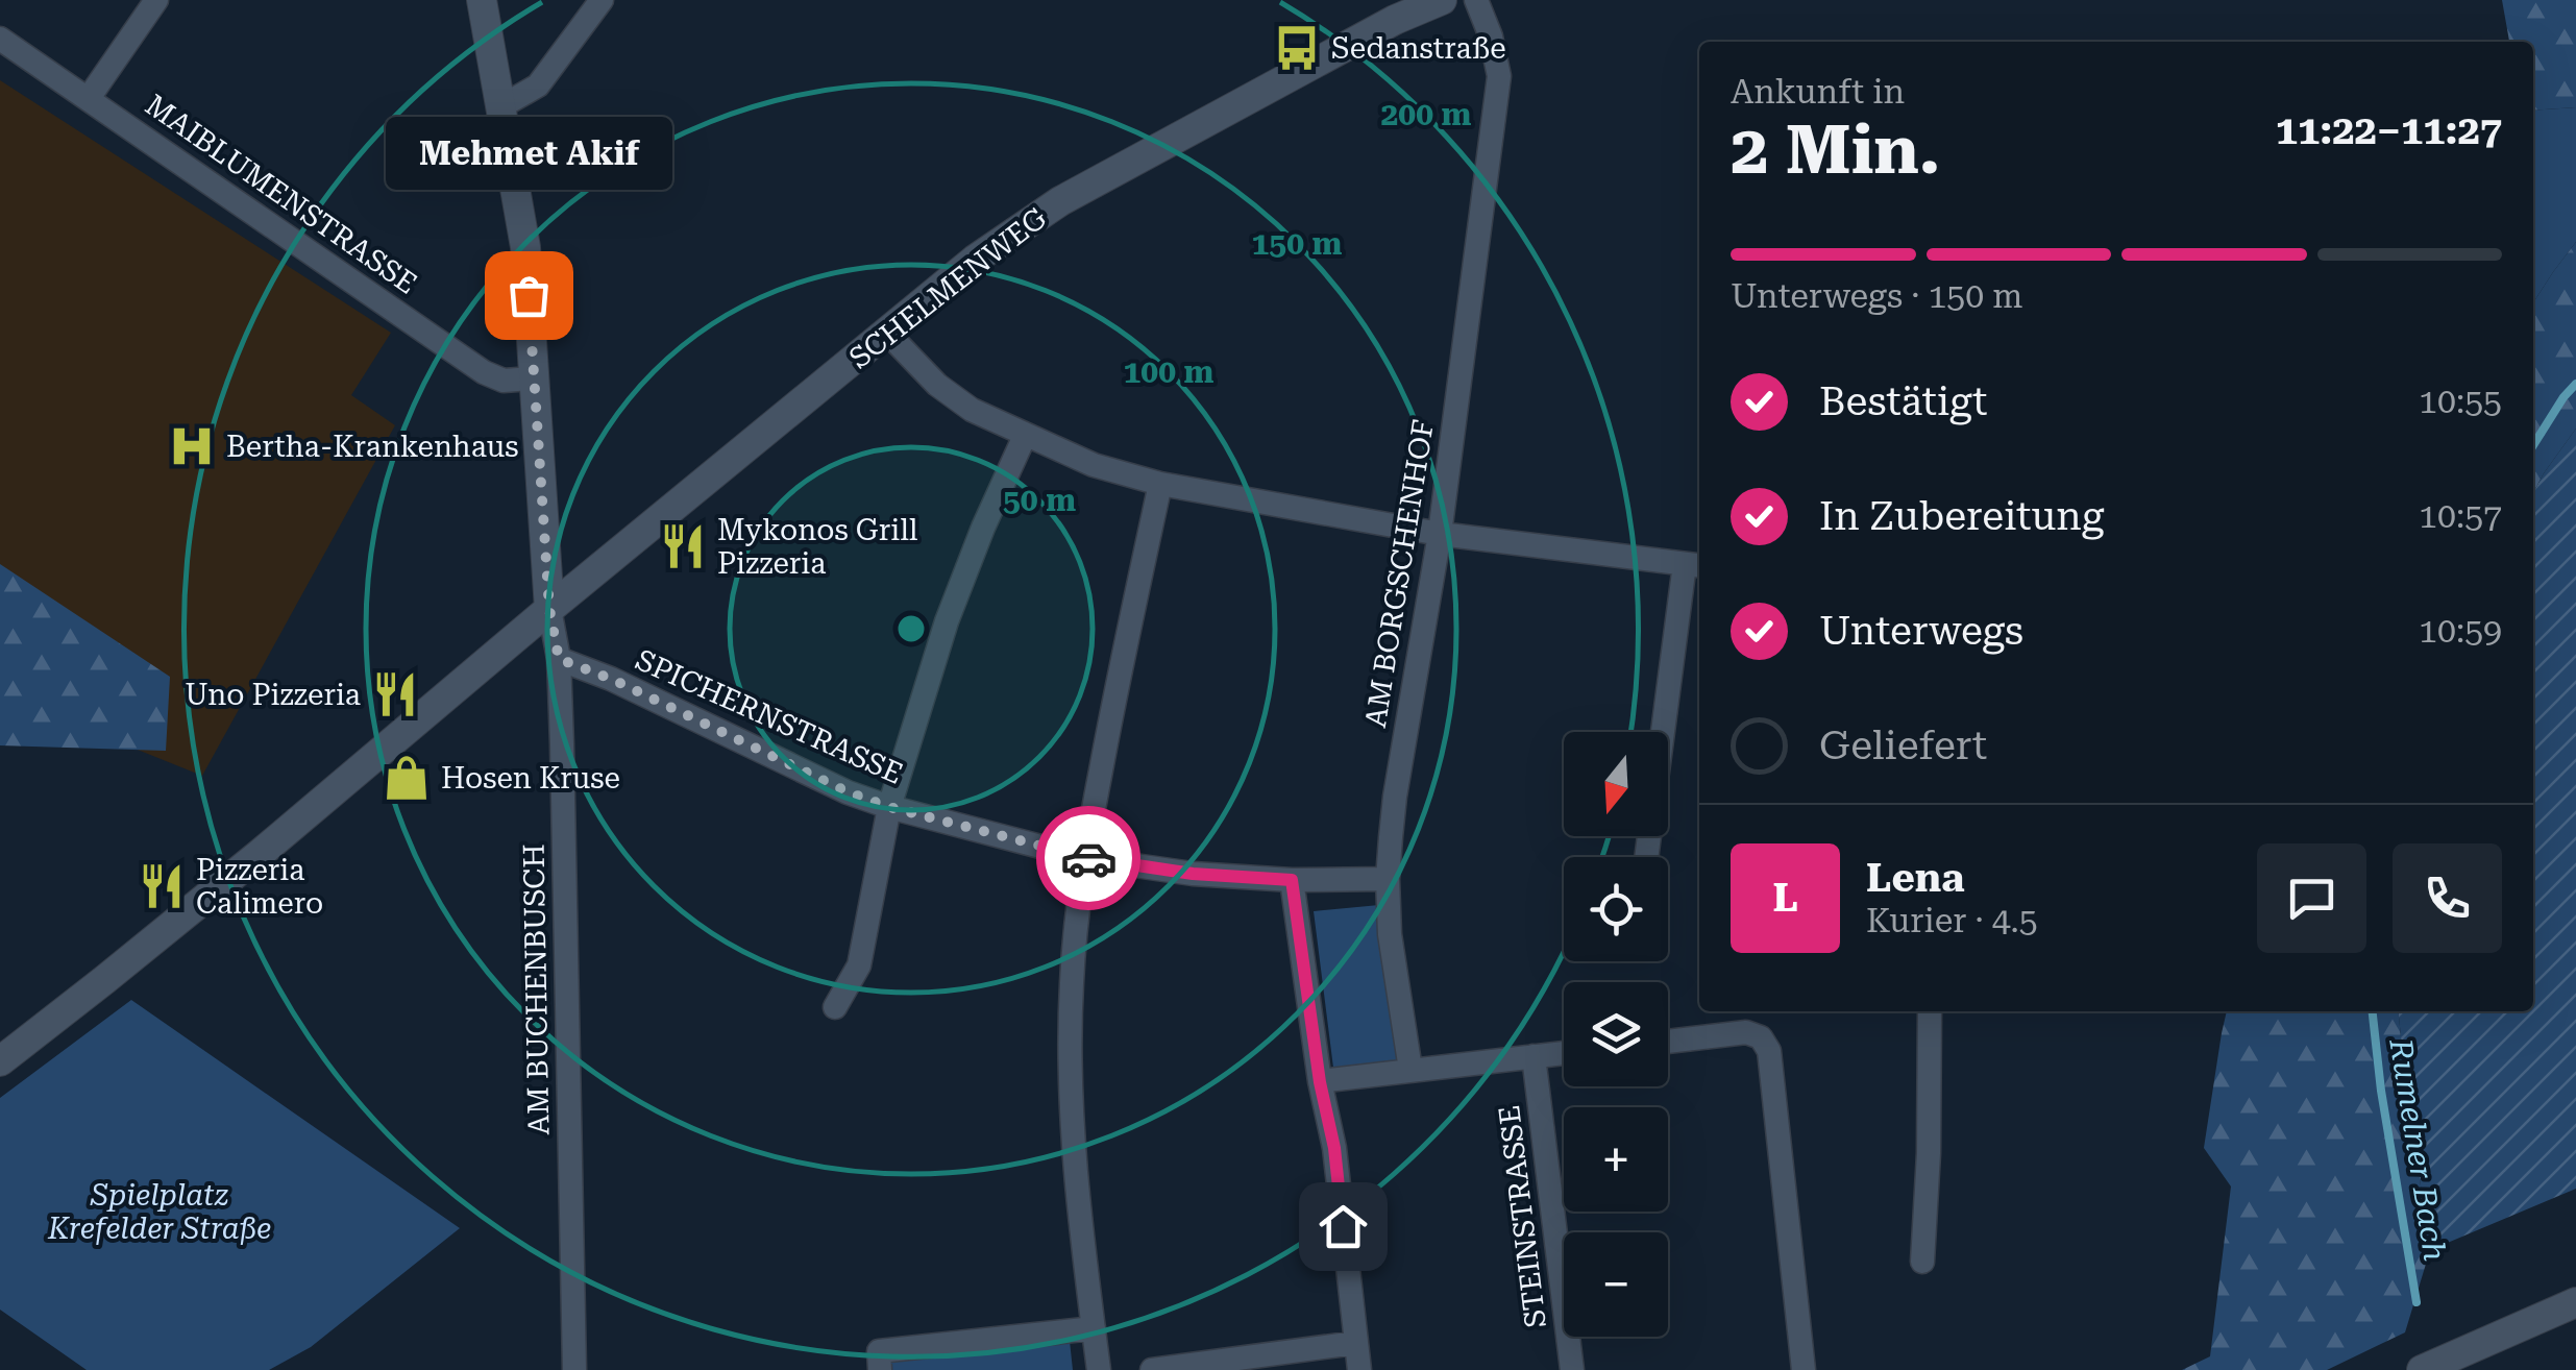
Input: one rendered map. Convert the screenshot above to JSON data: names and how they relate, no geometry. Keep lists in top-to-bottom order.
{
  "streets": {
    "street": [
      "MAIBLUMENSTRASSE",
      "SCHELMENWEG",
      "AM BORGSCHENHOF",
      "SPICHERNSTRASSE",
      "AM BUCHENBUSCH",
      "STEINSTRASSE"
    ]
  },
  "crossings": [
    ["SCHELMENWEG", "AM BUCHENBUSCH"],
    ["AM BORGSCHENHOF", "SPICHERNSTRASSE"],
    ["SPICHERNSTRASSE", "AM BUCHENBUSCH"]
  ],
  "water": ["Rumelner Bach"],
  "parks": ["Spielplatz Krefelder Straße"],
  "places": {
    "bus stop": ["Sedanstraße"],
    "other": ["Mehmet Akif"],
    "hospital": ["Bertha-Krankenhaus"],
    "restaurant": ["Mykonos Grill Pizzeria", "Uno Pizzeria", "Pizzeria Calimero"],
    "shop": ["Hosen Kruse"]
  },
  "north": "bottom",
  "page": {
    "heading": ["2 Min.", "Ankunft in", "11:22–11:27"],
    "panel": ["Lena", "Kurier · 4.5"],
    "bubble": "Mehmet Akif",
    "bar": "Unterwegs · 150 m",
    "list": [
      ["Bestätigt", "10:55"],
      ["In Zubereitung", "10:57"],
      ["Unterwegs", "10:59"],
      "Geliefert"
    ],
    "map_buttons": ["+", "−"],
    "round": "L"
  },
  "rings": [
    "200 m",
    "150 m",
    "100 m",
    "50 m"
  ]
}
